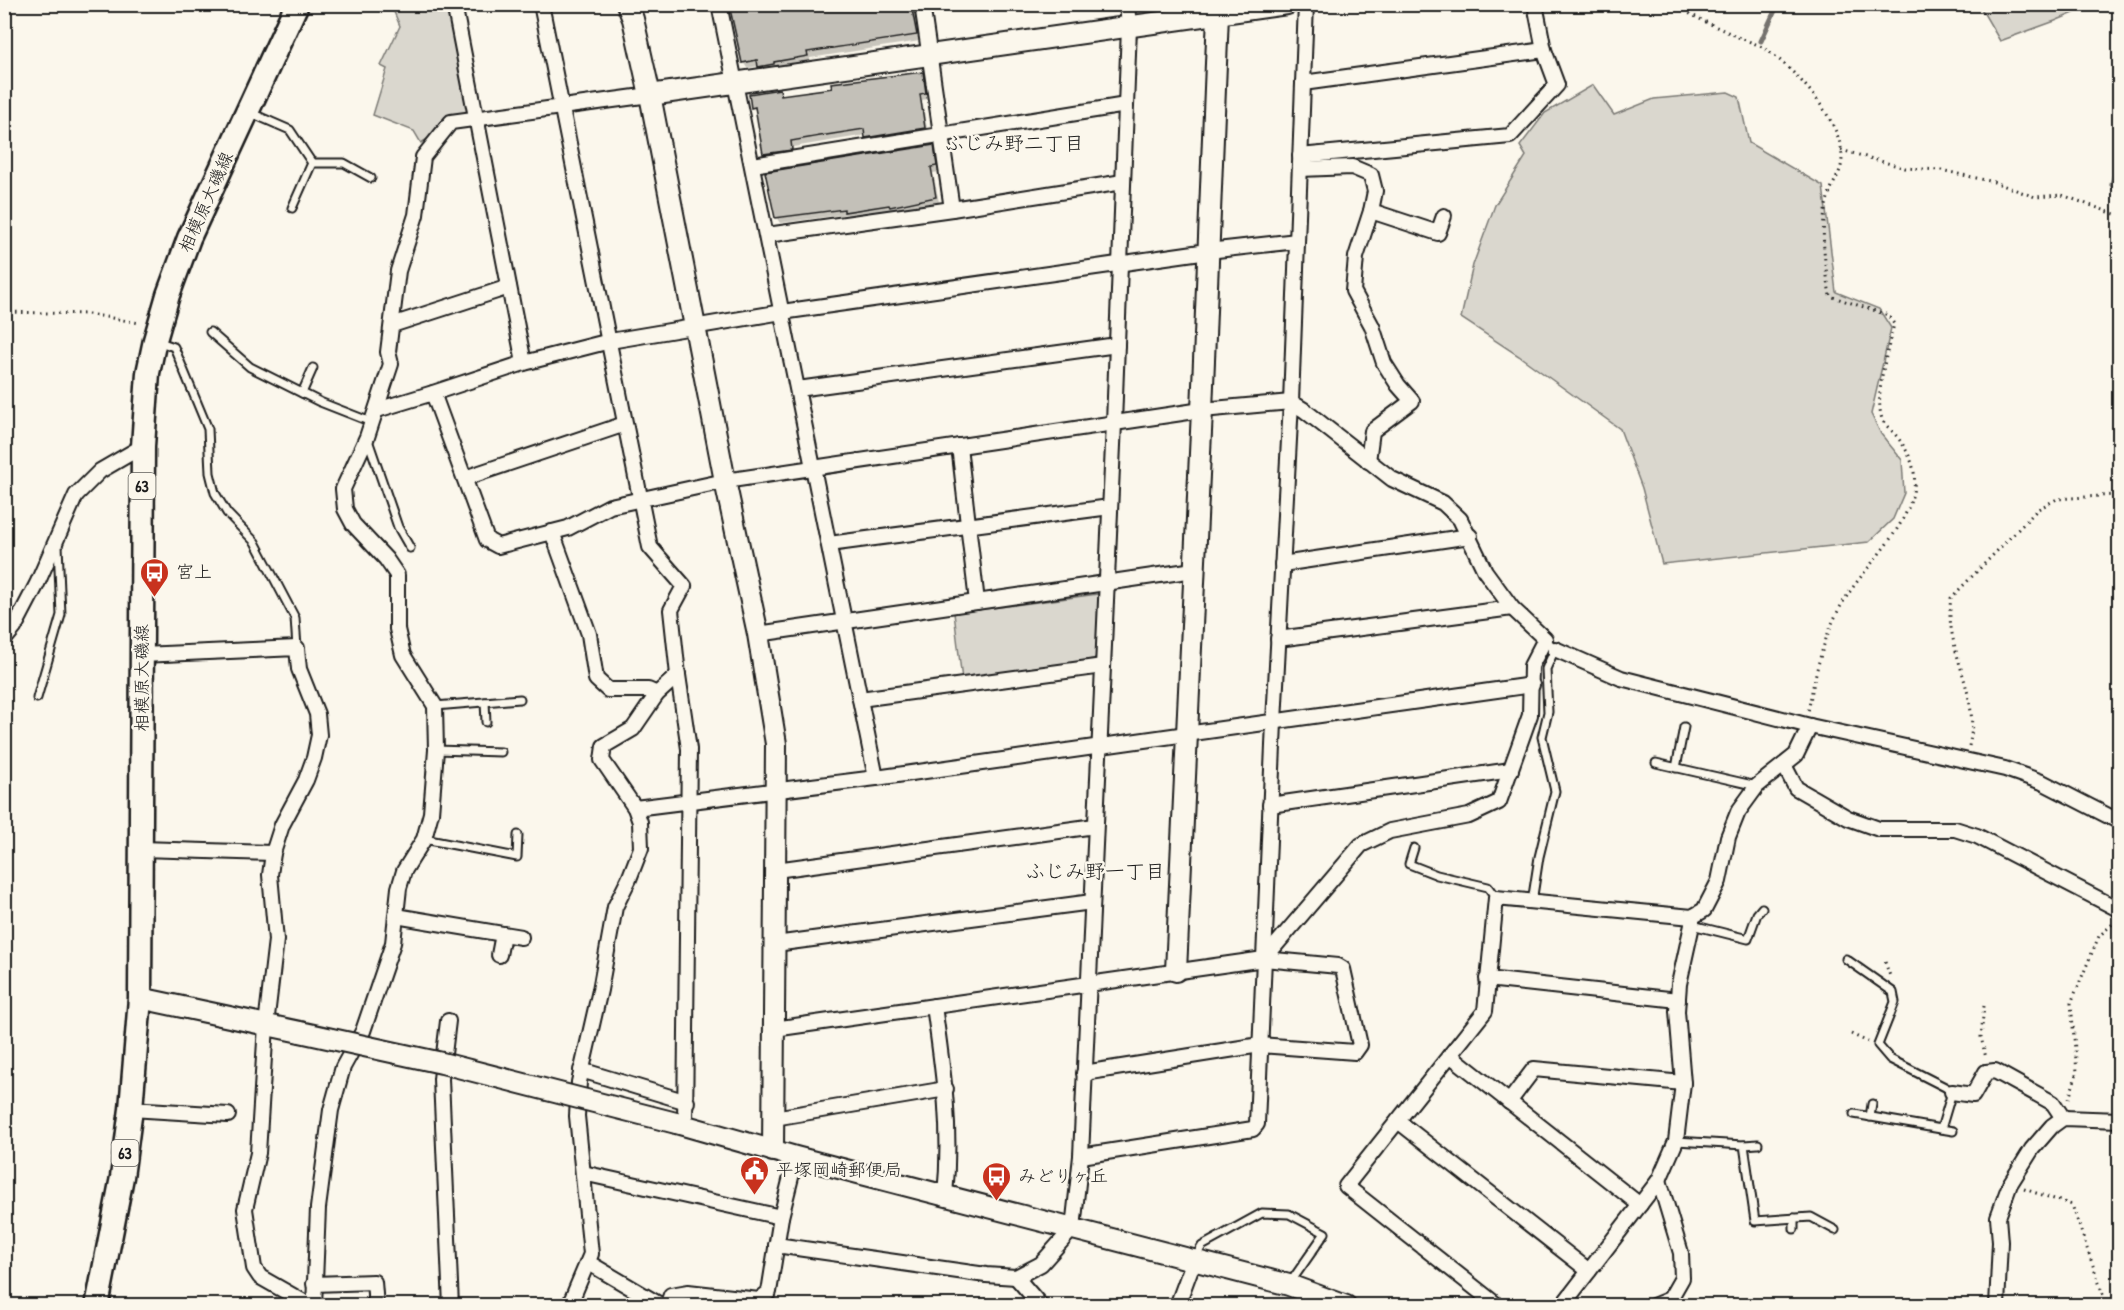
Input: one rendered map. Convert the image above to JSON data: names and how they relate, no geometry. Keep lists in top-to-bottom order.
{
  "streets": {
    "main road": ["相模原大磯線", "63"]
  },
  "districts": ["ふじみ野二丁目", "ふじみ野一丁目"],
  "places": {
    "bus stop": ["宮上", "みどりヶ丘"],
    "public building": ["平塚岡崎郵便局"]
  }
}
